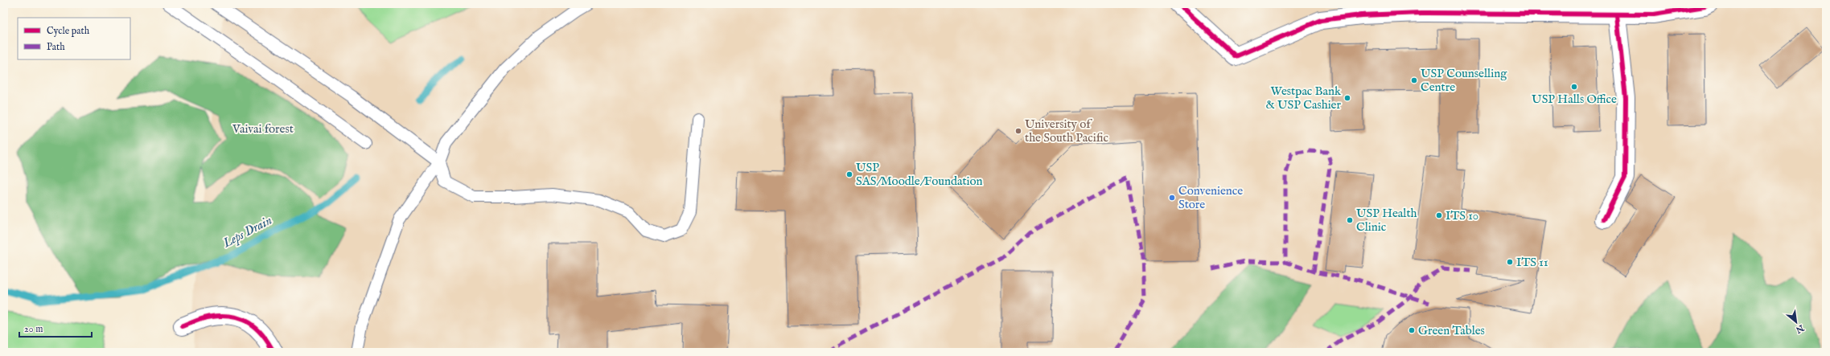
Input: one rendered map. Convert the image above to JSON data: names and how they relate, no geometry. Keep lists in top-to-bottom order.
{
  "water": ["Leps Drain"],
  "parks": ["Vaivai forest"],
  "places": [
    "USP Counselling Centre",
    "USP Halls Office",
    "Westpac Bank & USP Cashier",
    "University of the South Pacific",
    "USP SAS/Moodle/Foundation",
    "Convenience Store",
    "ITS 10",
    "USP Health Clinic",
    "ITS 11",
    "Green Tables"
  ],
  "legend": ["Cycle path", "Path"],
  "scale_bar": "20 m",
  "north": "bottom right"
}
